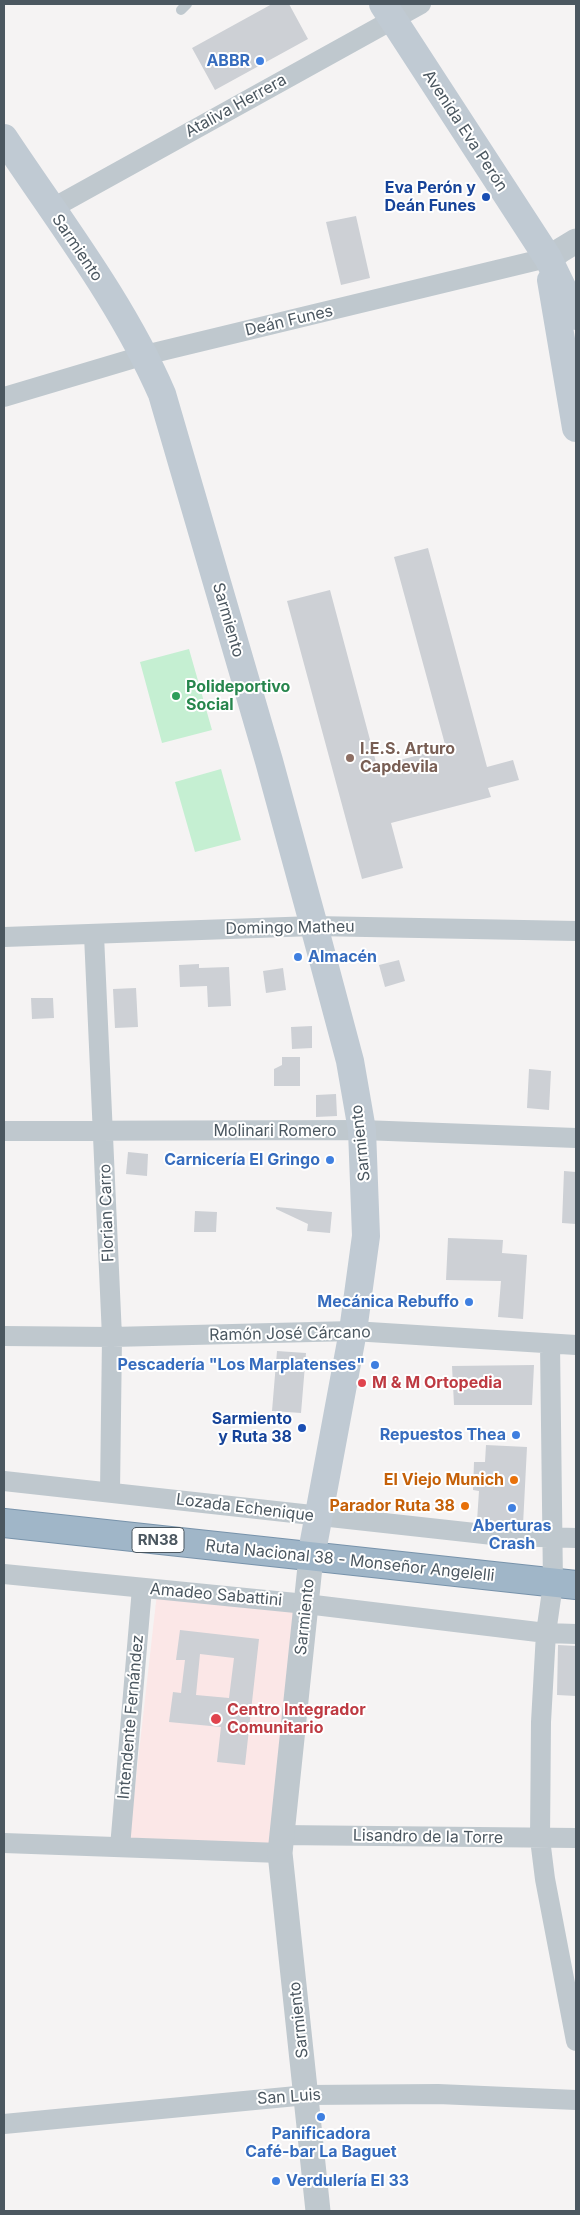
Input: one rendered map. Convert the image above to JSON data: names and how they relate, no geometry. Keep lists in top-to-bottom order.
{
  "streets": {
    "highway": ["RN38", "Ruta Nacional 38 - Monseñor Angelelli"],
    "main road": ["Avenida Eva Perón", "Sarmiento"],
    "street": [
      "Ataliva Herrera",
      "Deán Funes",
      "Domingo Matheu",
      "Molinari Romero",
      "Florian Carro",
      "Ramón José Cárcano",
      "Lozada Echenique",
      "Amadeo Sabattini",
      "Intendente Fernández",
      "Lisandro de la Torre",
      "San Luis"
    ]
  },
  "crossings": [
    ["Ataliva Herrera", "Avenida Eva Perón"],
    ["Ataliva Herrera", "Sarmiento"],
    ["Avenida Eva Perón", "Deán Funes"],
    ["Sarmiento", "Deán Funes"],
    ["Sarmiento", "Domingo Matheu"],
    ["Sarmiento", "Molinari Romero"],
    ["Sarmiento", "Ramón José Cárcano"],
    ["Sarmiento", "Lozada Echenique"],
    ["Sarmiento", "Ruta Nacional 38 - Monseñor Angelelli"],
    ["Sarmiento", "Amadeo Sabattini"],
    ["Sarmiento", "Lisandro de la Torre"],
    ["Sarmiento", "San Luis"],
    ["Domingo Matheu", "Florian Carro"],
    ["Molinari Romero", "Florian Carro"],
    ["Florian Carro", "Ramón José Cárcano"],
    ["Florian Carro", "Lozada Echenique"],
    ["Amadeo Sabattini", "Intendente Fernández"],
    ["Intendente Fernández", "Lisandro de la Torre"]
  ],
  "places": [
    "ABBR",
    "Eva Perón y Deán Funes",
    "Polideportivo Social",
    "I.E.S. Arturo Capdevila",
    "Almacén",
    "Carnicería El Gringo",
    "Mecánica Rebuffo",
    "Pescadería \"Los Marplatenses\"",
    "M & M Ortopedia",
    "Sarmiento y Ruta 38",
    "Repuestos Thea",
    "El Viejo Munich",
    "Parador Ruta 38",
    "Aberturas Crash",
    "Centro Integrador Comunitario",
    "Panificadora Café-bar La Baguet",
    "Verdulería El 33"
  ]
}
